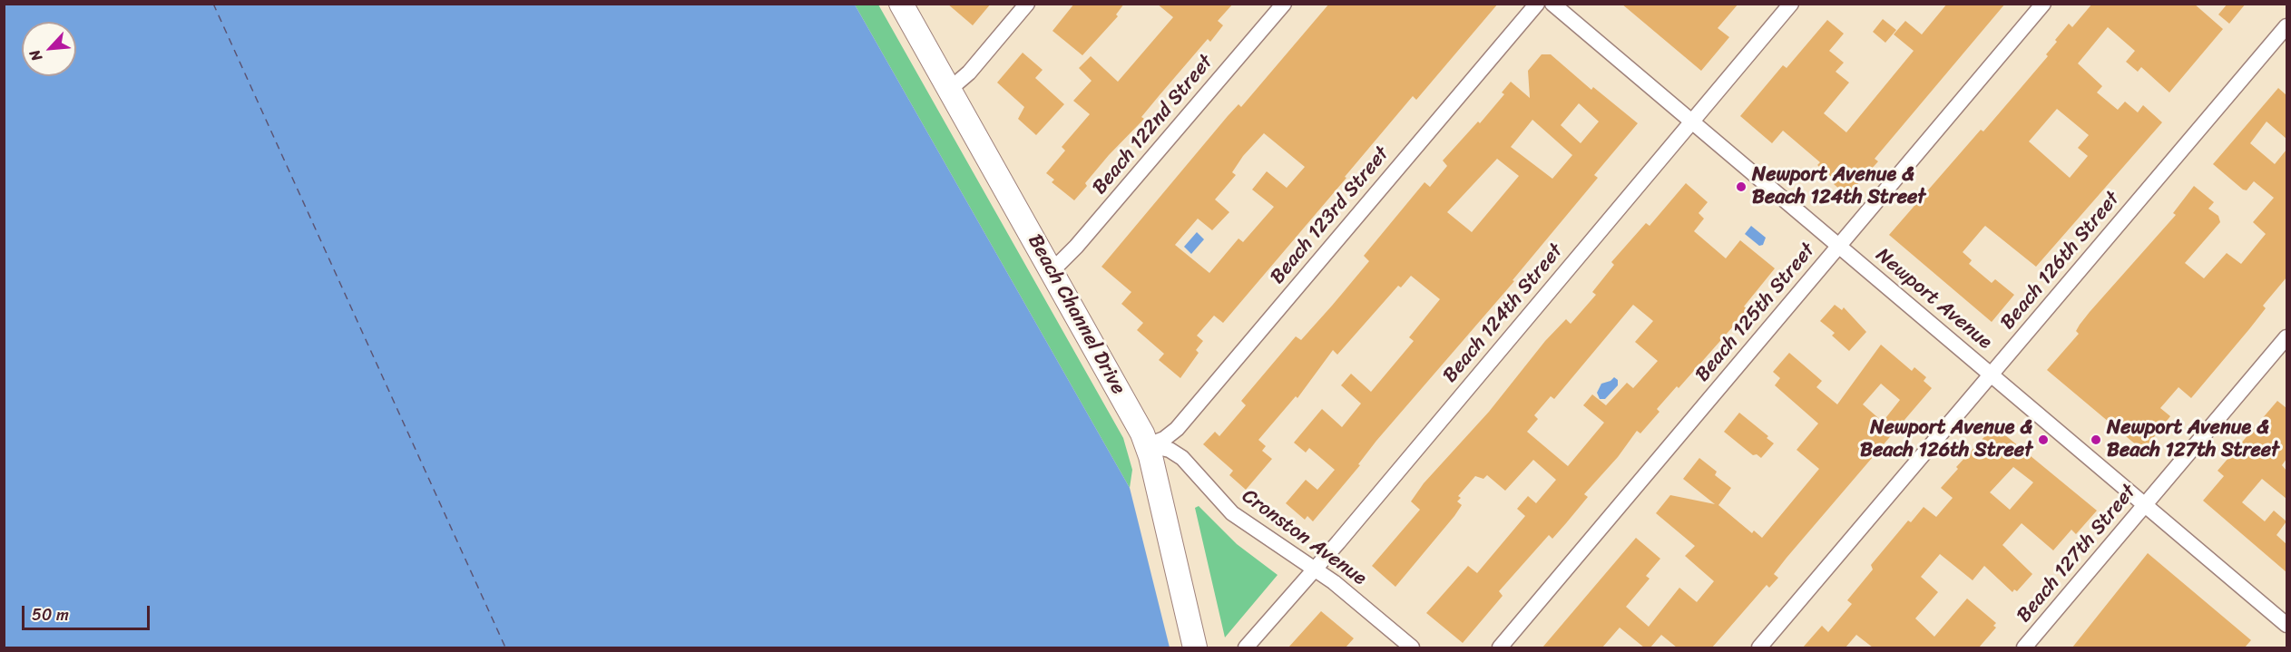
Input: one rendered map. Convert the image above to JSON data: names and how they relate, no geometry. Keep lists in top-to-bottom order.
{
  "streets": {
    "main road": ["Beach Channel Drive"],
    "street": [
      "Beach 122nd Street",
      "Beach 123rd Street",
      "Beach 126th Street",
      "Newport Avenue",
      "Beach 125th Street",
      "Beach 124th Street",
      "Cronston Avenue",
      "Beach 127th Street"
    ]
  },
  "crossings": [
    ["Beach 122nd Street", "Beach Channel Drive"],
    ["Beach 123rd Street", "Beach Channel Drive"],
    ["Beach 123rd Street", "Cronston Avenue"],
    ["Beach 126th Street", "Newport Avenue"],
    ["Newport Avenue", "Beach 125th Street"],
    ["Newport Avenue", "Beach 124th Street"],
    ["Newport Avenue", "Beach 127th Street"],
    ["Beach 124th Street", "Cronston Avenue"],
    ["Beach Channel Drive", "Cronston Avenue"]
  ],
  "places": ["Newport Avenue & Beach 124th Street", "Newport Avenue & Beach 126th Street", "Newport Avenue & Beach 127th Street"],
  "scale_bar": "50 m",
  "north": "bottom left"
}
